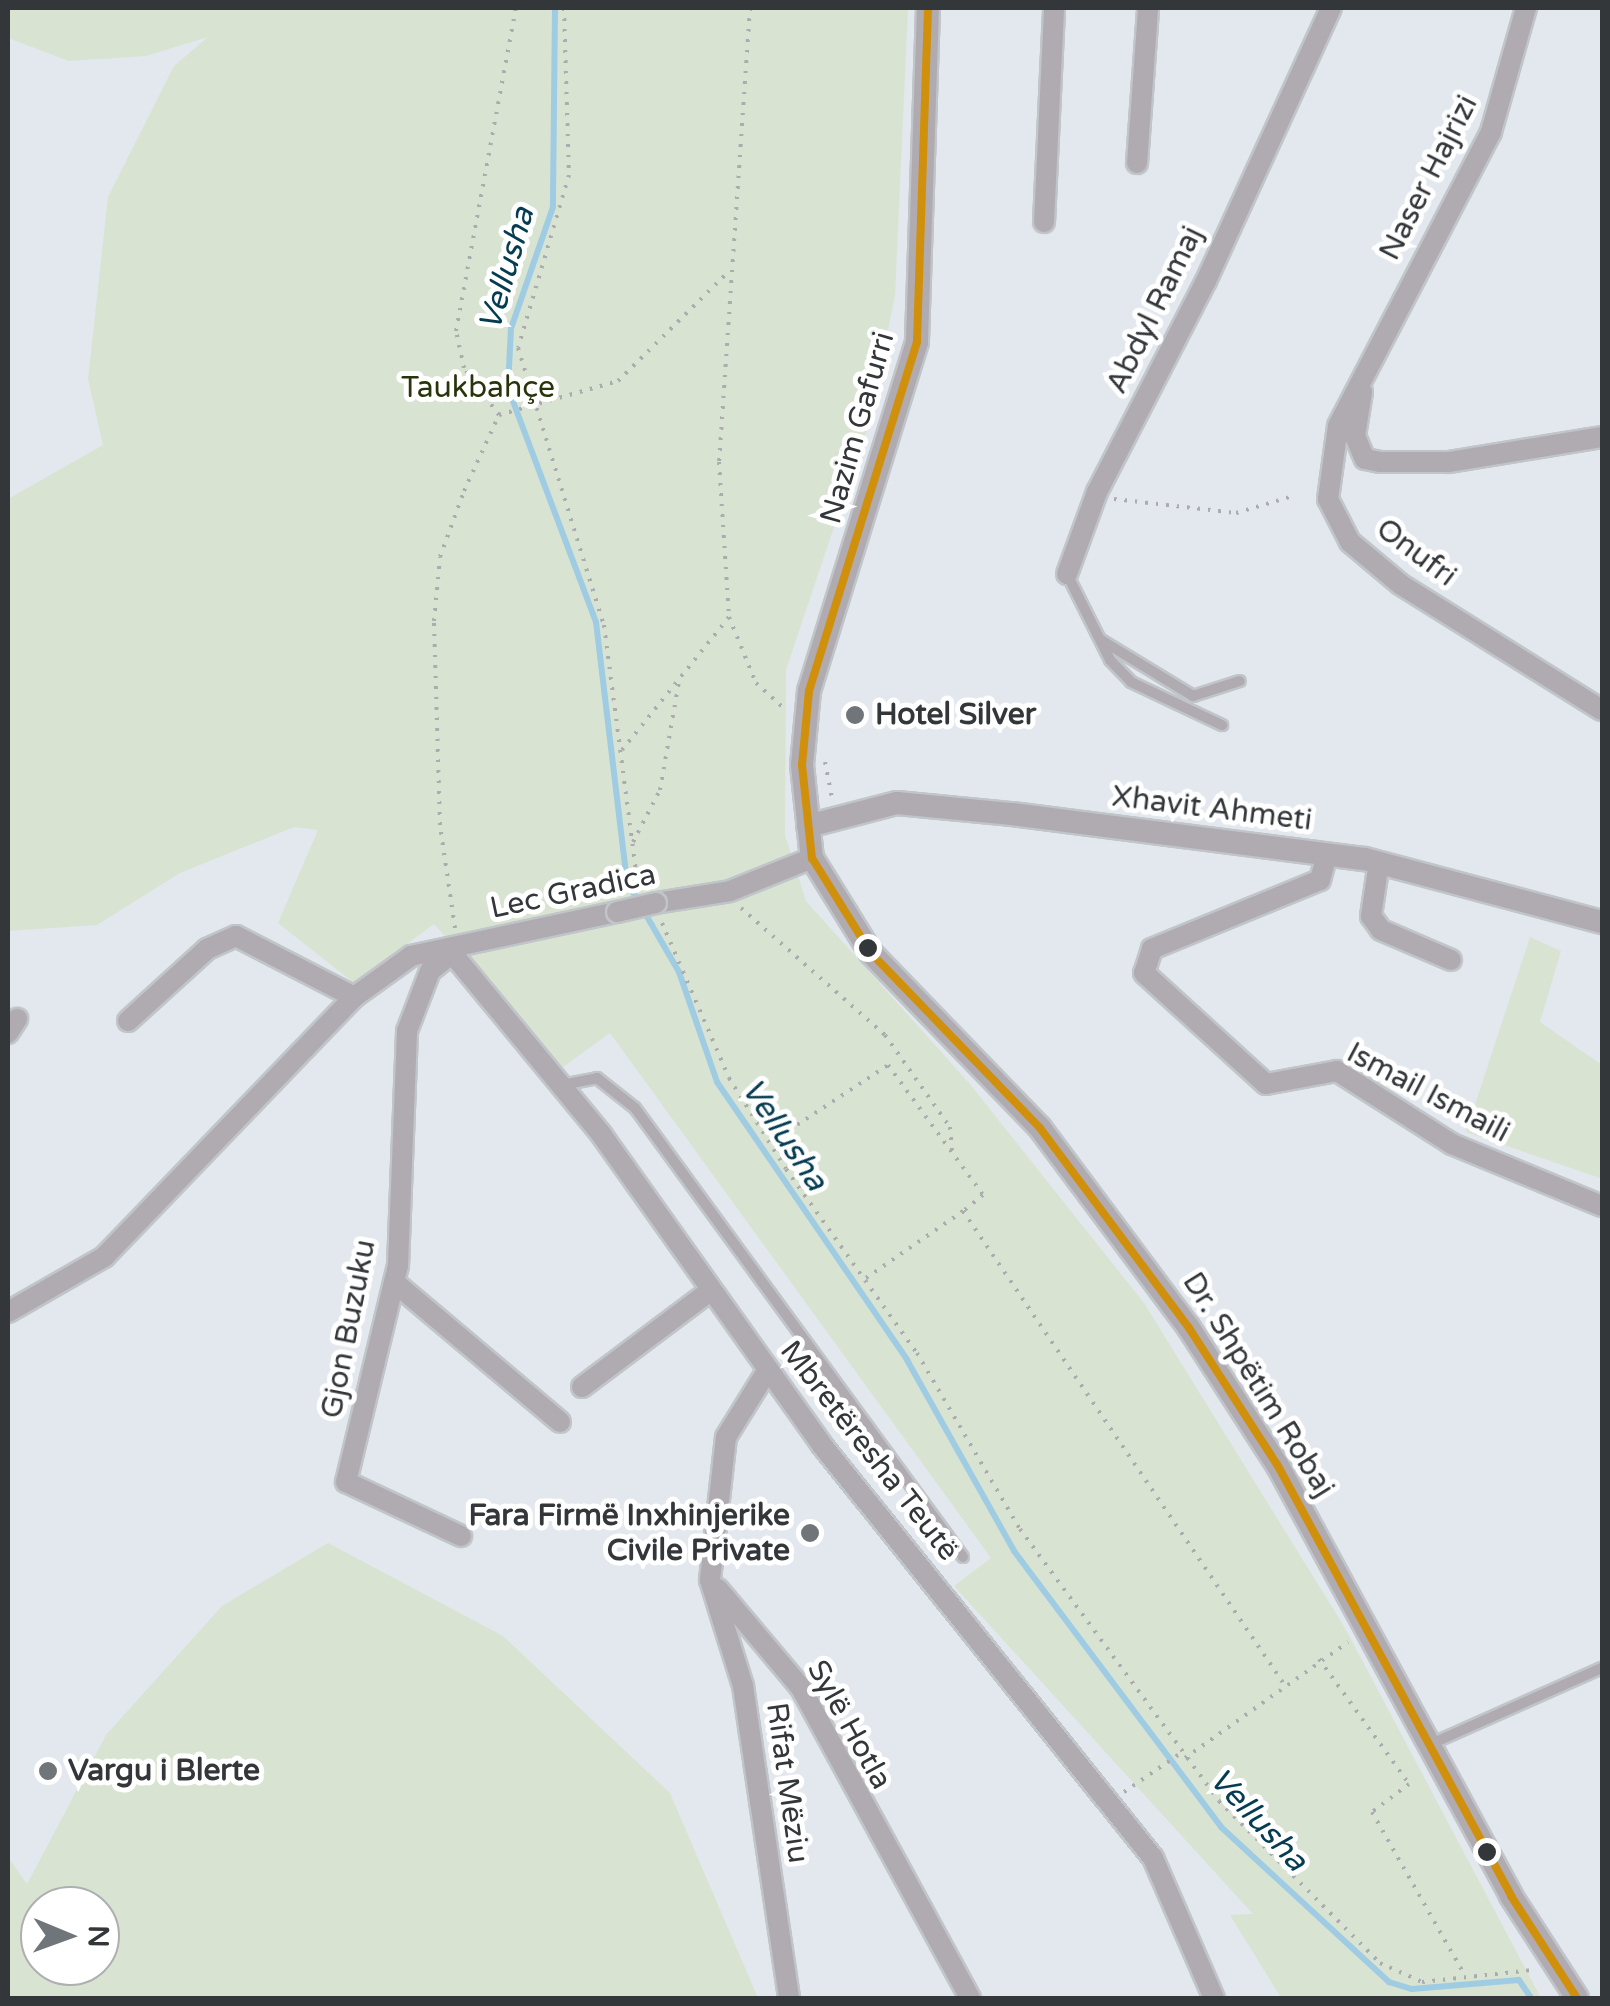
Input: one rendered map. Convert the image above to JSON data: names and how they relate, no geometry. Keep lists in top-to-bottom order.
{
  "streets": {
    "street": [
      "Naser Hajrizi",
      "Abdyl Ramaj",
      "Nazim Gafurri",
      "Onufri",
      "Xhavit Ahmeti",
      "Lec Gradica",
      "Ismail Ismaili",
      "Gjon Buzuku",
      "Dr. Shpëtim Robaj",
      "Mbretëresha Teutë",
      "Sylë Hotla",
      "Rifat Mëziu"
    ]
  },
  "crossings": [
    ["Naser Hajrizi", "Onufri"],
    ["Nazim Gafurri", "Xhavit Ahmeti"],
    ["Nazim Gafurri", "Lec Gradica"],
    ["Nazim Gafurri", "Dr. Shpëtim Robaj"],
    ["Xhavit Ahmeti", "Ismail Ismaili"],
    ["Lec Gradica", "Gjon Buzuku"],
    ["Lec Gradica", "Dr. Shpëtim Robaj"],
    ["Lec Gradica", "Mbretëresha Teutë"],
    ["Gjon Buzuku", "Mbretëresha Teutë"],
    ["Sylë Hotla", "Rifat Mëziu"]
  ],
  "water": ["Vellusha"],
  "parks": ["Taukbahçe"],
  "places": ["Hotel Silver", "Fara Firmë Inxhinjerike Civile Private", "Vargu i Blerte"],
  "north": "right"
}
